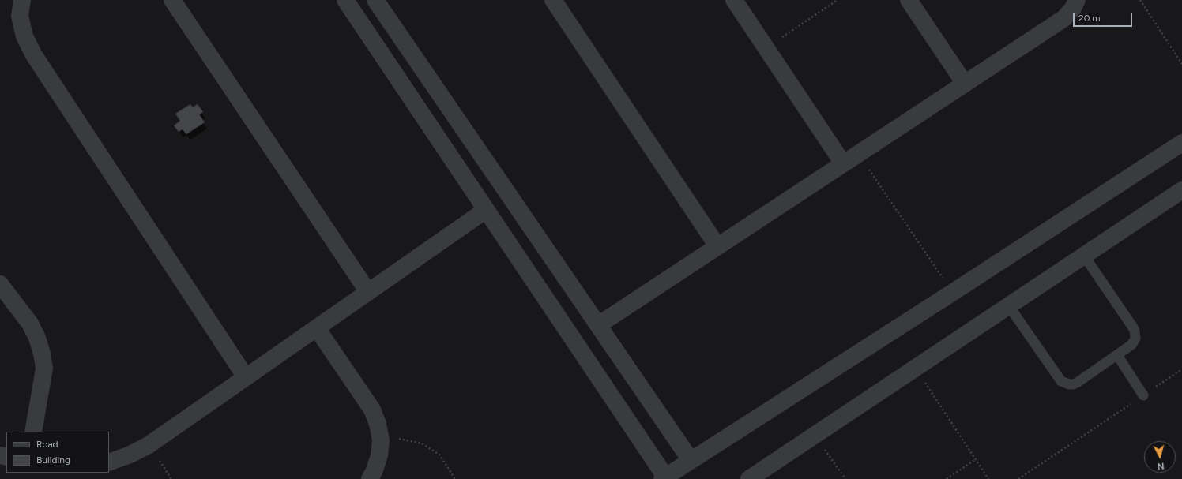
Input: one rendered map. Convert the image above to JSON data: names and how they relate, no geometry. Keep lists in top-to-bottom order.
{
  "legend": ["Road", "Building"],
  "scale_bar": "20 m",
  "north": "bottom"
}
